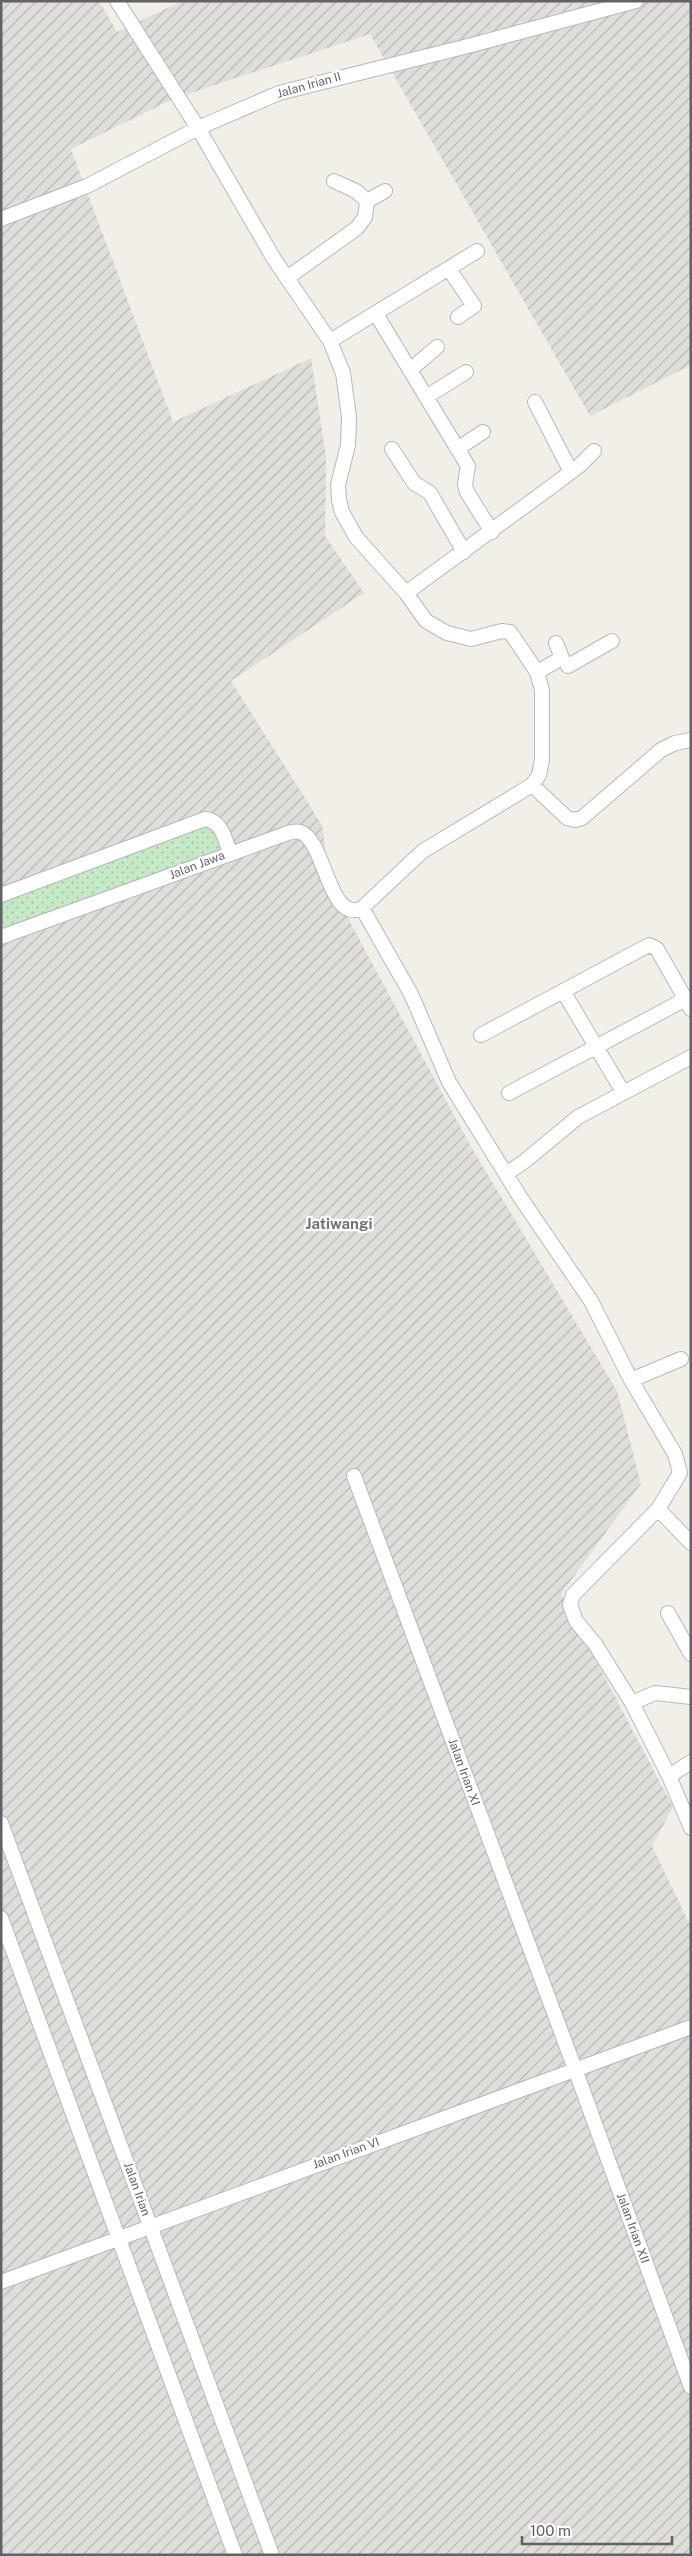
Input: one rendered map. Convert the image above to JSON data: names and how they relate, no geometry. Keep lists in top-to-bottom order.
{
  "streets": {
    "street": [
      "Jalan Irian II",
      "Jalan Jawa",
      "Jalan Irian XI",
      "Jalan Irian VI",
      "Jalan Irian",
      "Jalan Irian XII"
    ]
  },
  "crossings": [
    ["Jalan Irian XI", "Jalan Irian VI"],
    ["Jalan Irian XI", "Jalan Irian XII"],
    ["Jalan Irian VI", "Jalan Irian"],
    ["Jalan Irian VI", "Jalan Irian XII"]
  ],
  "districts": ["Jatiwangi"],
  "scale_bar": "100 m"
}
